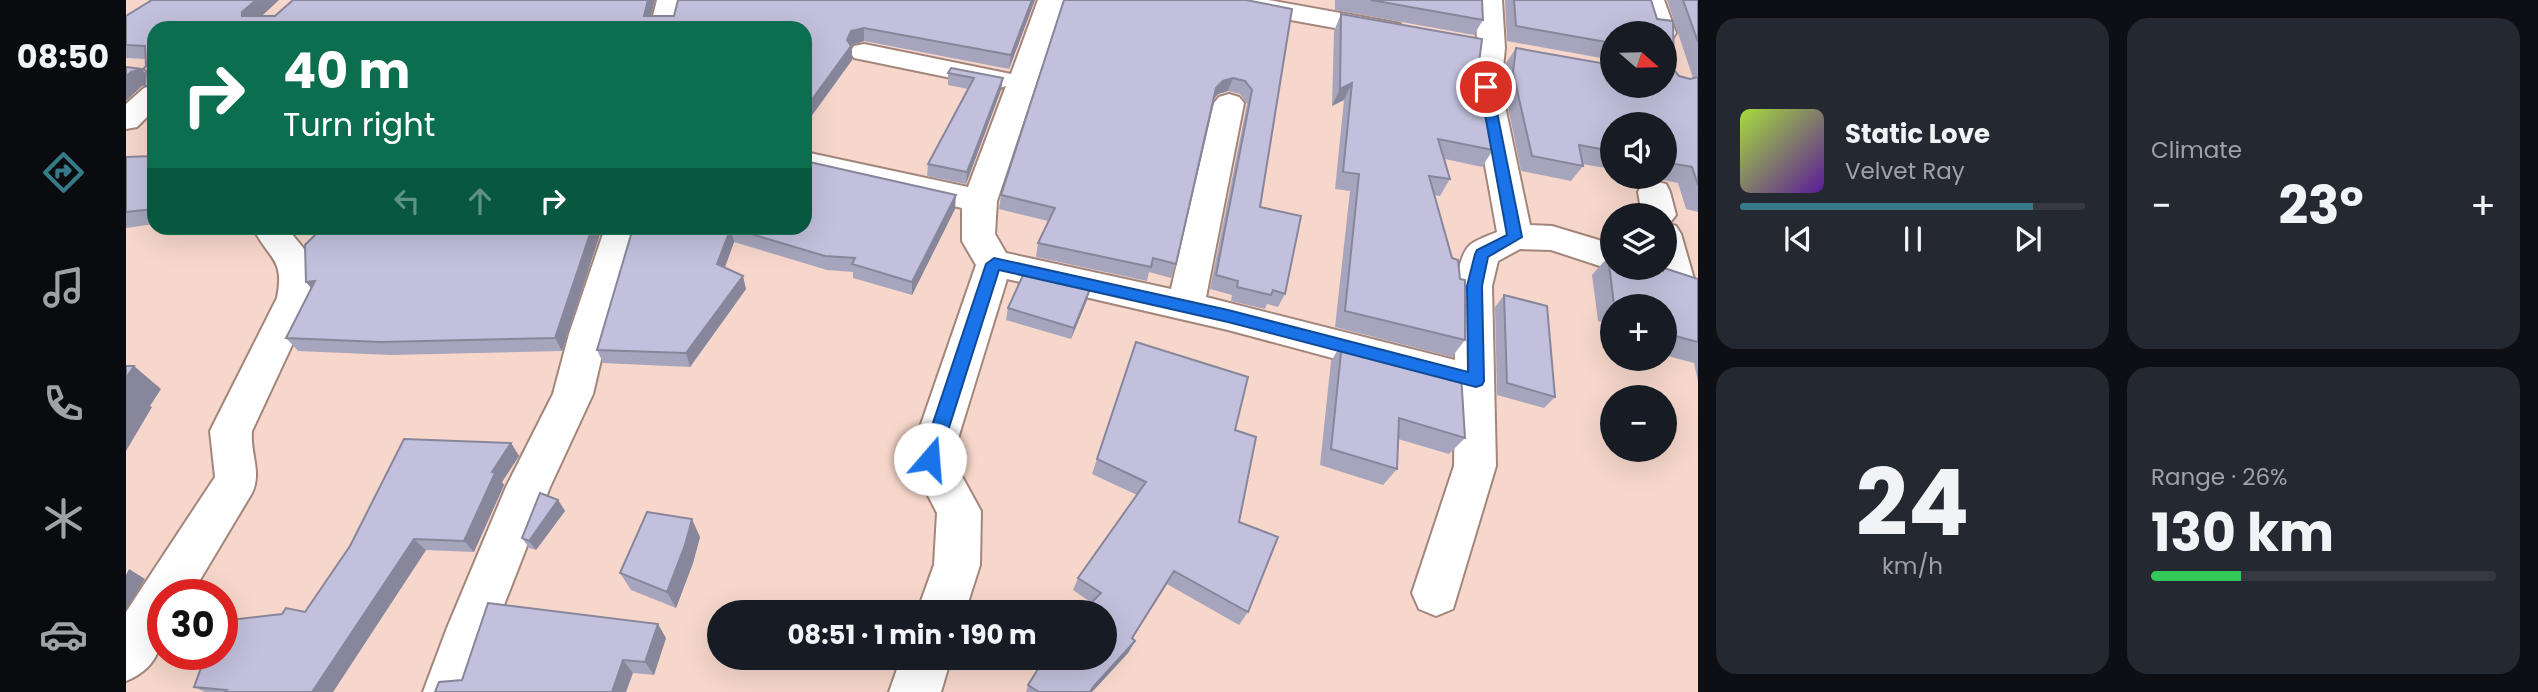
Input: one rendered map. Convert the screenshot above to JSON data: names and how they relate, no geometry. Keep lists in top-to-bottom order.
{
  "north": "right",
  "page": {
    "tabs": "08:50",
    "tile": [
      "Climate",
      ["24", "km/h"],
      ["Range · 26%", "130 km"]
    ],
    "map_buttons": ["+", "−"],
    "turn": ["40 m", "Turn right"],
    "song": ["Static Love", "Velvet Ray"],
    "heat": ["−", "23°", "+"],
    "limit": "30",
    "trip": "08:51 · 1 min · 190 m"
  }
}
